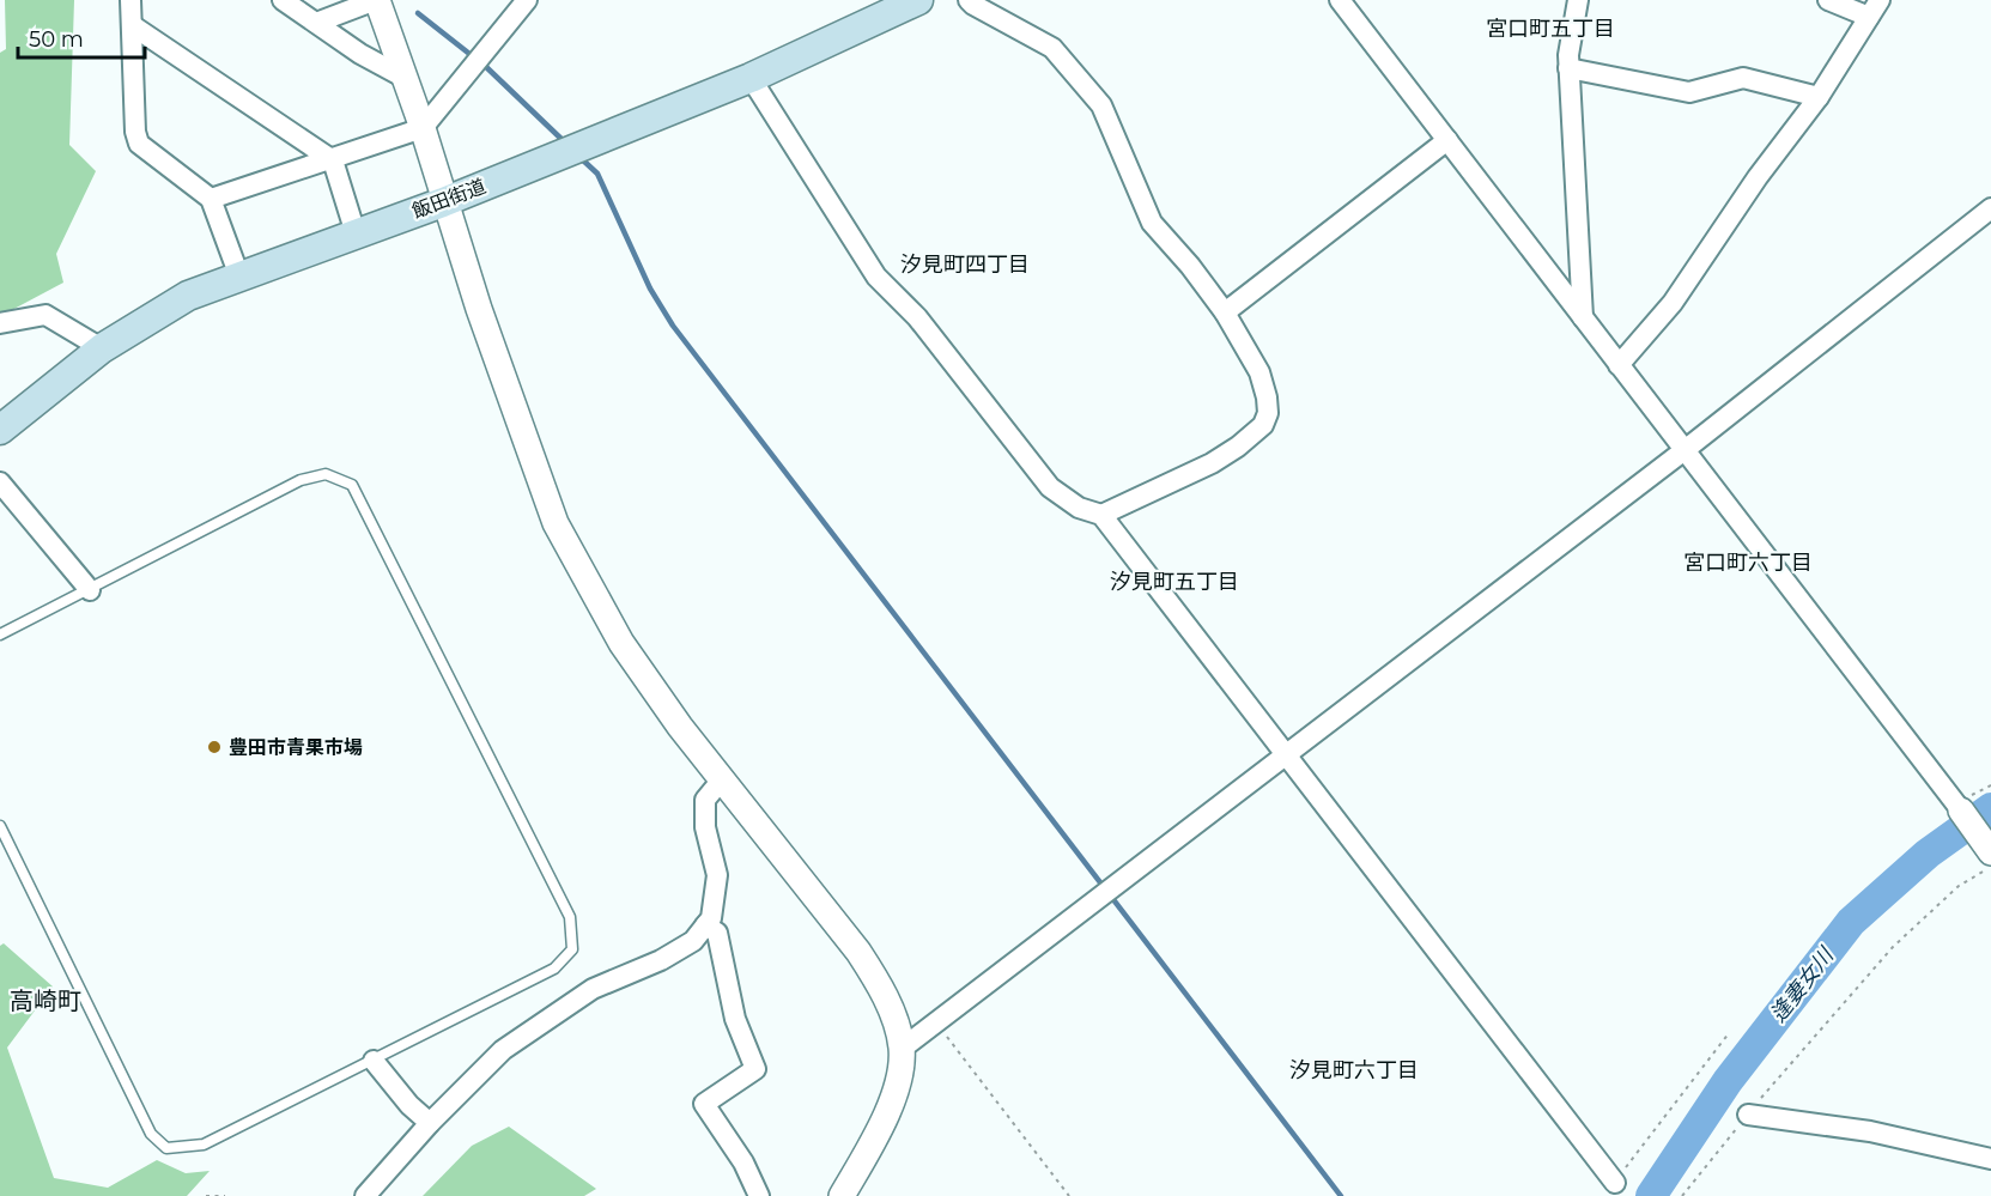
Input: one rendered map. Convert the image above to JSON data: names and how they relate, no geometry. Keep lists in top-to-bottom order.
{
  "streets": {
    "main road": ["飯田街道"]
  },
  "districts": [
    "宮口町五丁目",
    "汐見町四丁目",
    "宮口町六丁目",
    "汐見町五丁目",
    "高崎町",
    "汐見町六丁目"
  ],
  "water": ["逢妻女川"],
  "places": ["豊田市青果市場"],
  "scale_bar": "50 m"
}
